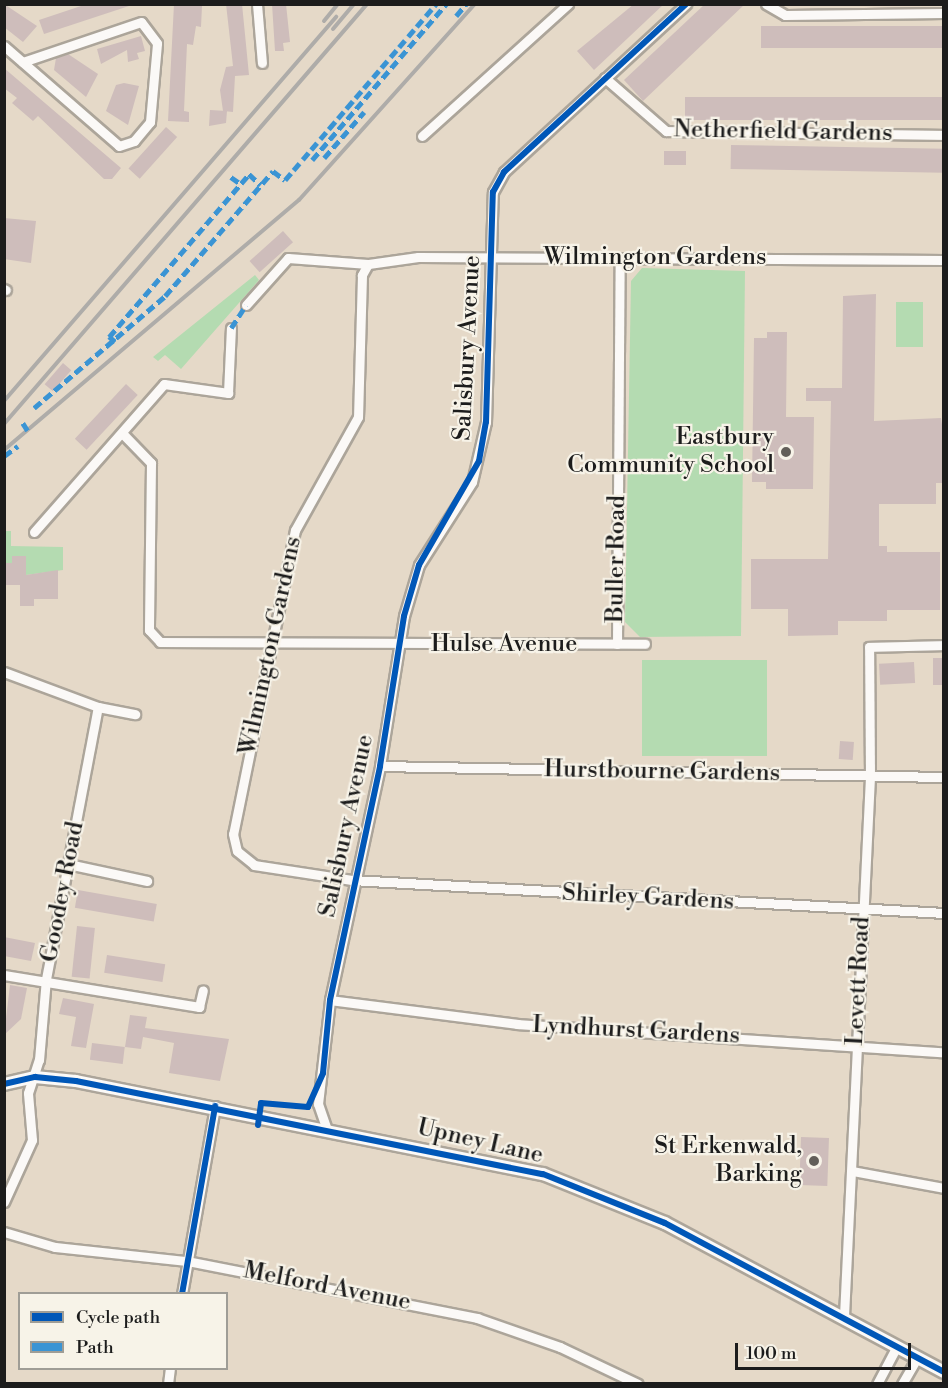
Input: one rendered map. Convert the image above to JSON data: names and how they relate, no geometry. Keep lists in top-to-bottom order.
{
  "streets": {
    "street": [
      "Netherfield Gardens",
      "Wilmington Gardens",
      "Salisbury Avenue",
      "Buller Road",
      "Hulse Avenue",
      "Hurstbourne Gardens",
      "Goodey Road",
      "Shirley Gardens",
      "Levett Road",
      "Lyndhurst Gardens",
      "Upney Lane",
      "Melford Avenue"
    ]
  },
  "crossings": [
    ["Netherfield Gardens", "Salisbury Avenue"],
    ["Wilmington Gardens", "Salisbury Avenue"],
    ["Wilmington Gardens", "Buller Road"],
    ["Wilmington Gardens", "Hulse Avenue"],
    ["Wilmington Gardens", "Shirley Gardens"],
    ["Salisbury Avenue", "Hulse Avenue"],
    ["Salisbury Avenue", "Hurstbourne Gardens"],
    ["Salisbury Avenue", "Shirley Gardens"],
    ["Salisbury Avenue", "Lyndhurst Gardens"],
    ["Salisbury Avenue", "Upney Lane"],
    ["Buller Road", "Hulse Avenue"],
    ["Hurstbourne Gardens", "Levett Road"],
    ["Goodey Road", "Upney Lane"],
    ["Shirley Gardens", "Levett Road"],
    ["Levett Road", "Lyndhurst Gardens"],
    ["Levett Road", "Upney Lane"]
  ],
  "places": ["Eastbury Community School", "St Erkenwald, Barking"],
  "legend": ["Cycle path", "Path"],
  "scale_bar": "100 m"
}
